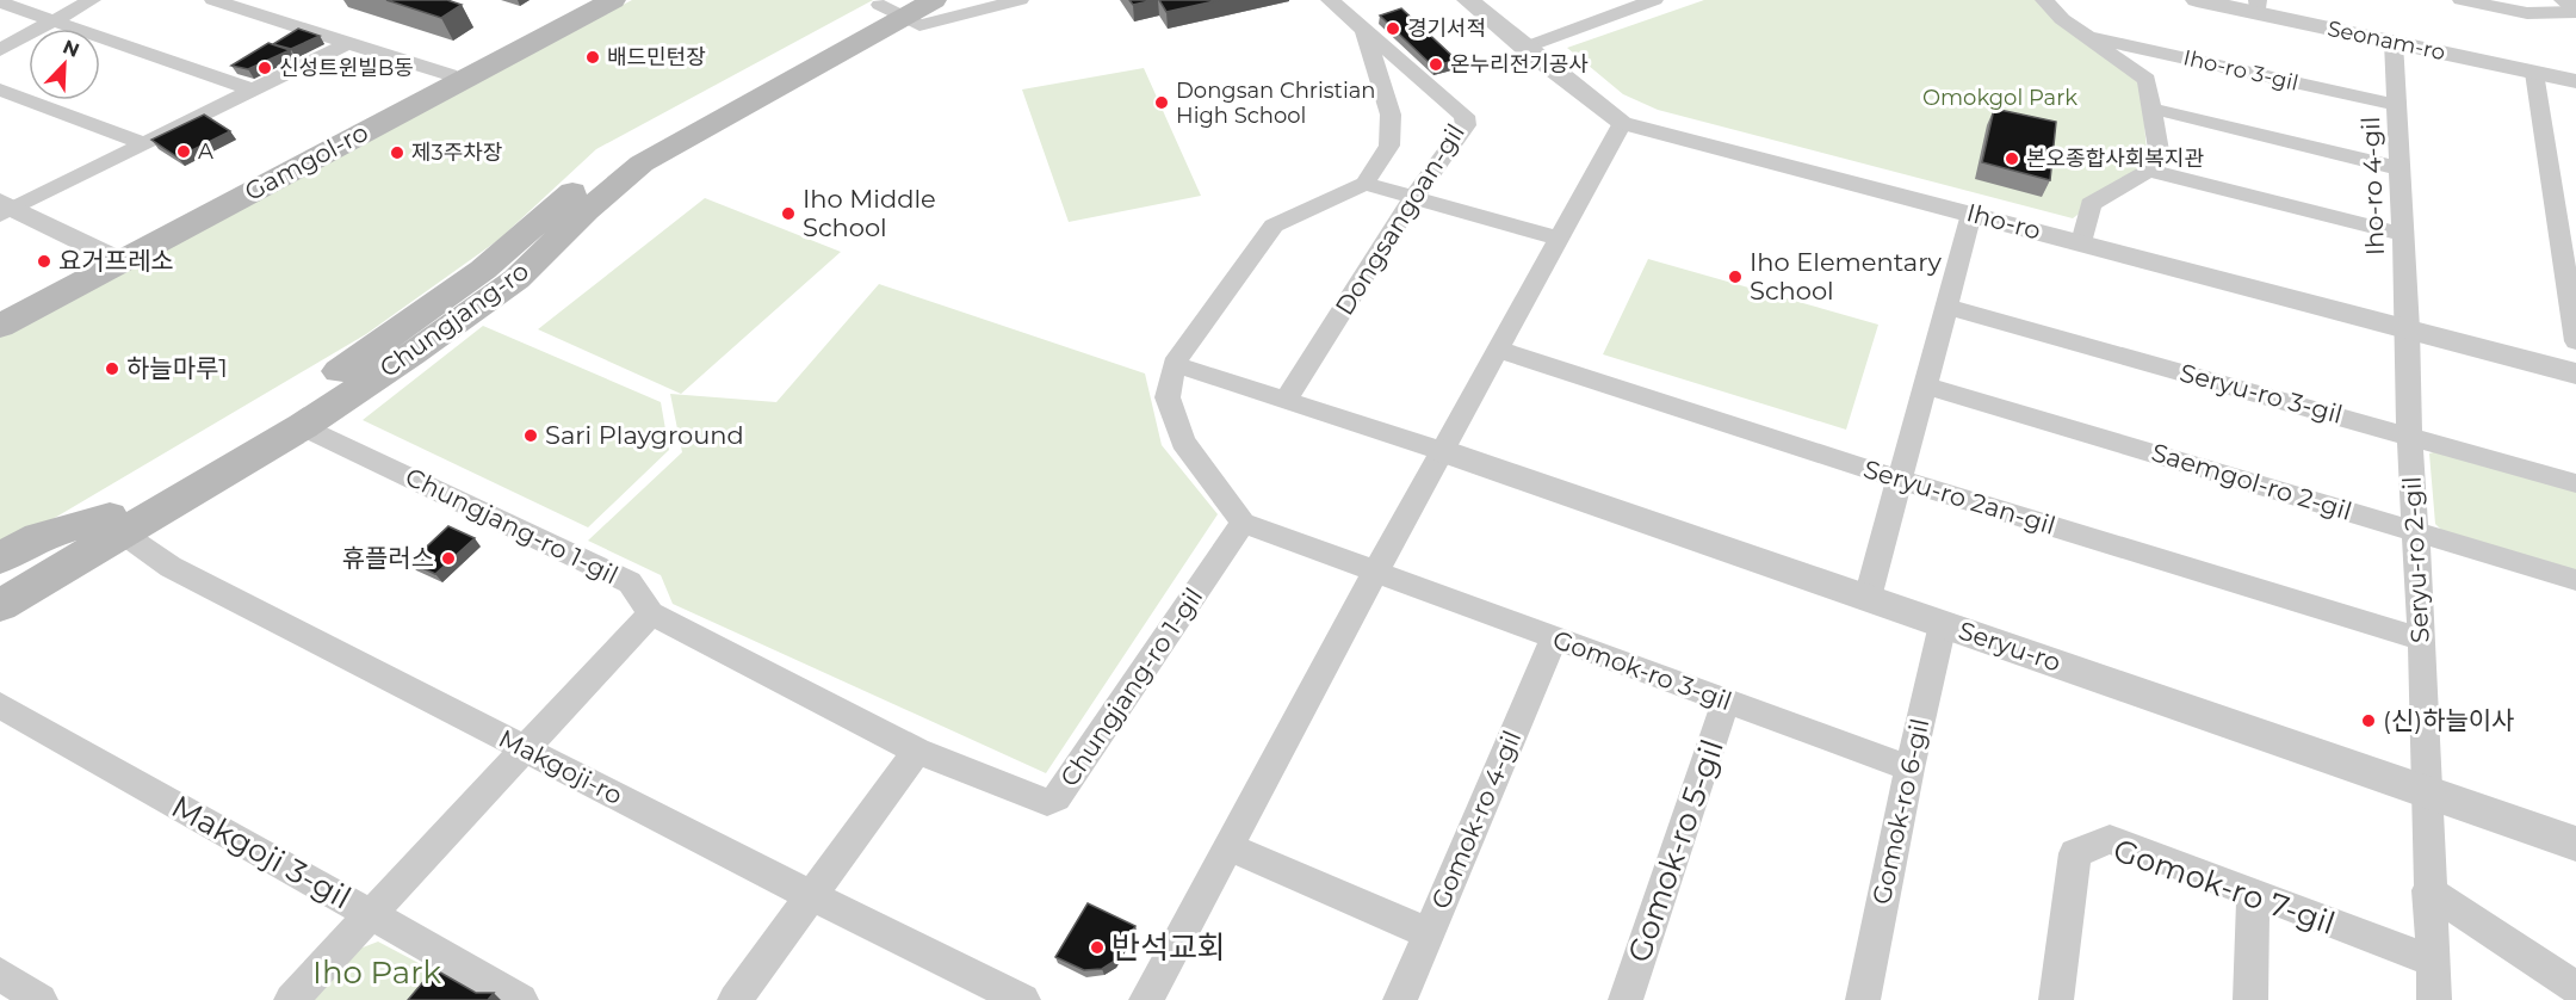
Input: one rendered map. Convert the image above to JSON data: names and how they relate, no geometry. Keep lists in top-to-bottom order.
{
  "streets": {
    "main road": ["Gamgol-ro", "Chungjang-ro"],
    "street": [
      "Seonam-ro",
      "Iho-ro 3-gil",
      "Iho-ro 4-gil",
      "Dongsangoan-gil",
      "Iho-ro",
      "Seryu-ro 3-gil",
      "Saemgol-ro 2-gil",
      "Seryu-ro 2an-gil",
      "Chungjang-ro 1-gil",
      "Seryu-ro 2-gil",
      "Seryu-ro",
      "Gomok-ro 3-gil",
      "Makgoji-ro",
      "Gomok-ro 6-gil",
      "Gomok-ro 4-gil",
      "Gomok-ro 5-gil",
      "Makgoji 3-gil",
      "Gomok-ro 7-gil"
    ]
  },
  "crossings": [
    ["Seonam-ro", "Iho-ro 4-gil"],
    ["Iho-ro 3-gil", "Iho-ro 4-gil"],
    ["Iho-ro 4-gil", "Iho-ro"],
    ["Iho-ro 4-gil", "Seryu-ro 2-gil"],
    ["Iho-ro", "Seryu-ro 2-gil"],
    ["Chungjang-ro", "Chungjang-ro 1-gil"],
    ["Chungjang-ro", "Makgoji-ro"],
    ["Seryu-ro 3-gil", "Seryu-ro 2-gil"],
    ["Saemgol-ro 2-gil", "Seryu-ro 2-gil"],
    ["Seryu-ro 2an-gil", "Seryu-ro 2-gil"],
    ["Chungjang-ro 1-gil", "Gomok-ro 3-gil"],
    ["Seryu-ro 2-gil", "Seryu-ro"],
    ["Seryu-ro 2-gil", "Gomok-ro 7-gil"],
    ["Seryu-ro", "Gomok-ro 6-gil"],
    ["Gomok-ro 3-gil", "Gomok-ro 6-gil"],
    ["Gomok-ro 3-gil", "Gomok-ro 4-gil"],
    ["Gomok-ro 3-gil", "Gomok-ro 5-gil"]
  ],
  "parks": ["Omokgol Park", "Iho Park"],
  "places": [
    "경기서적",
    "배드민턴장",
    "온누리전기공사",
    "신성트윈빌B동",
    "Dongsan Christian High School",
    "A",
    "제3주차장",
    "본오종합사회복지관",
    "Iho Middle School",
    "요거프레소",
    "Iho Elementary School",
    "하늘마루1",
    "Sari Playground",
    "휴플러스",
    "(신)하늘이사",
    "반석교회"
  ],
  "north": "top right"
}
